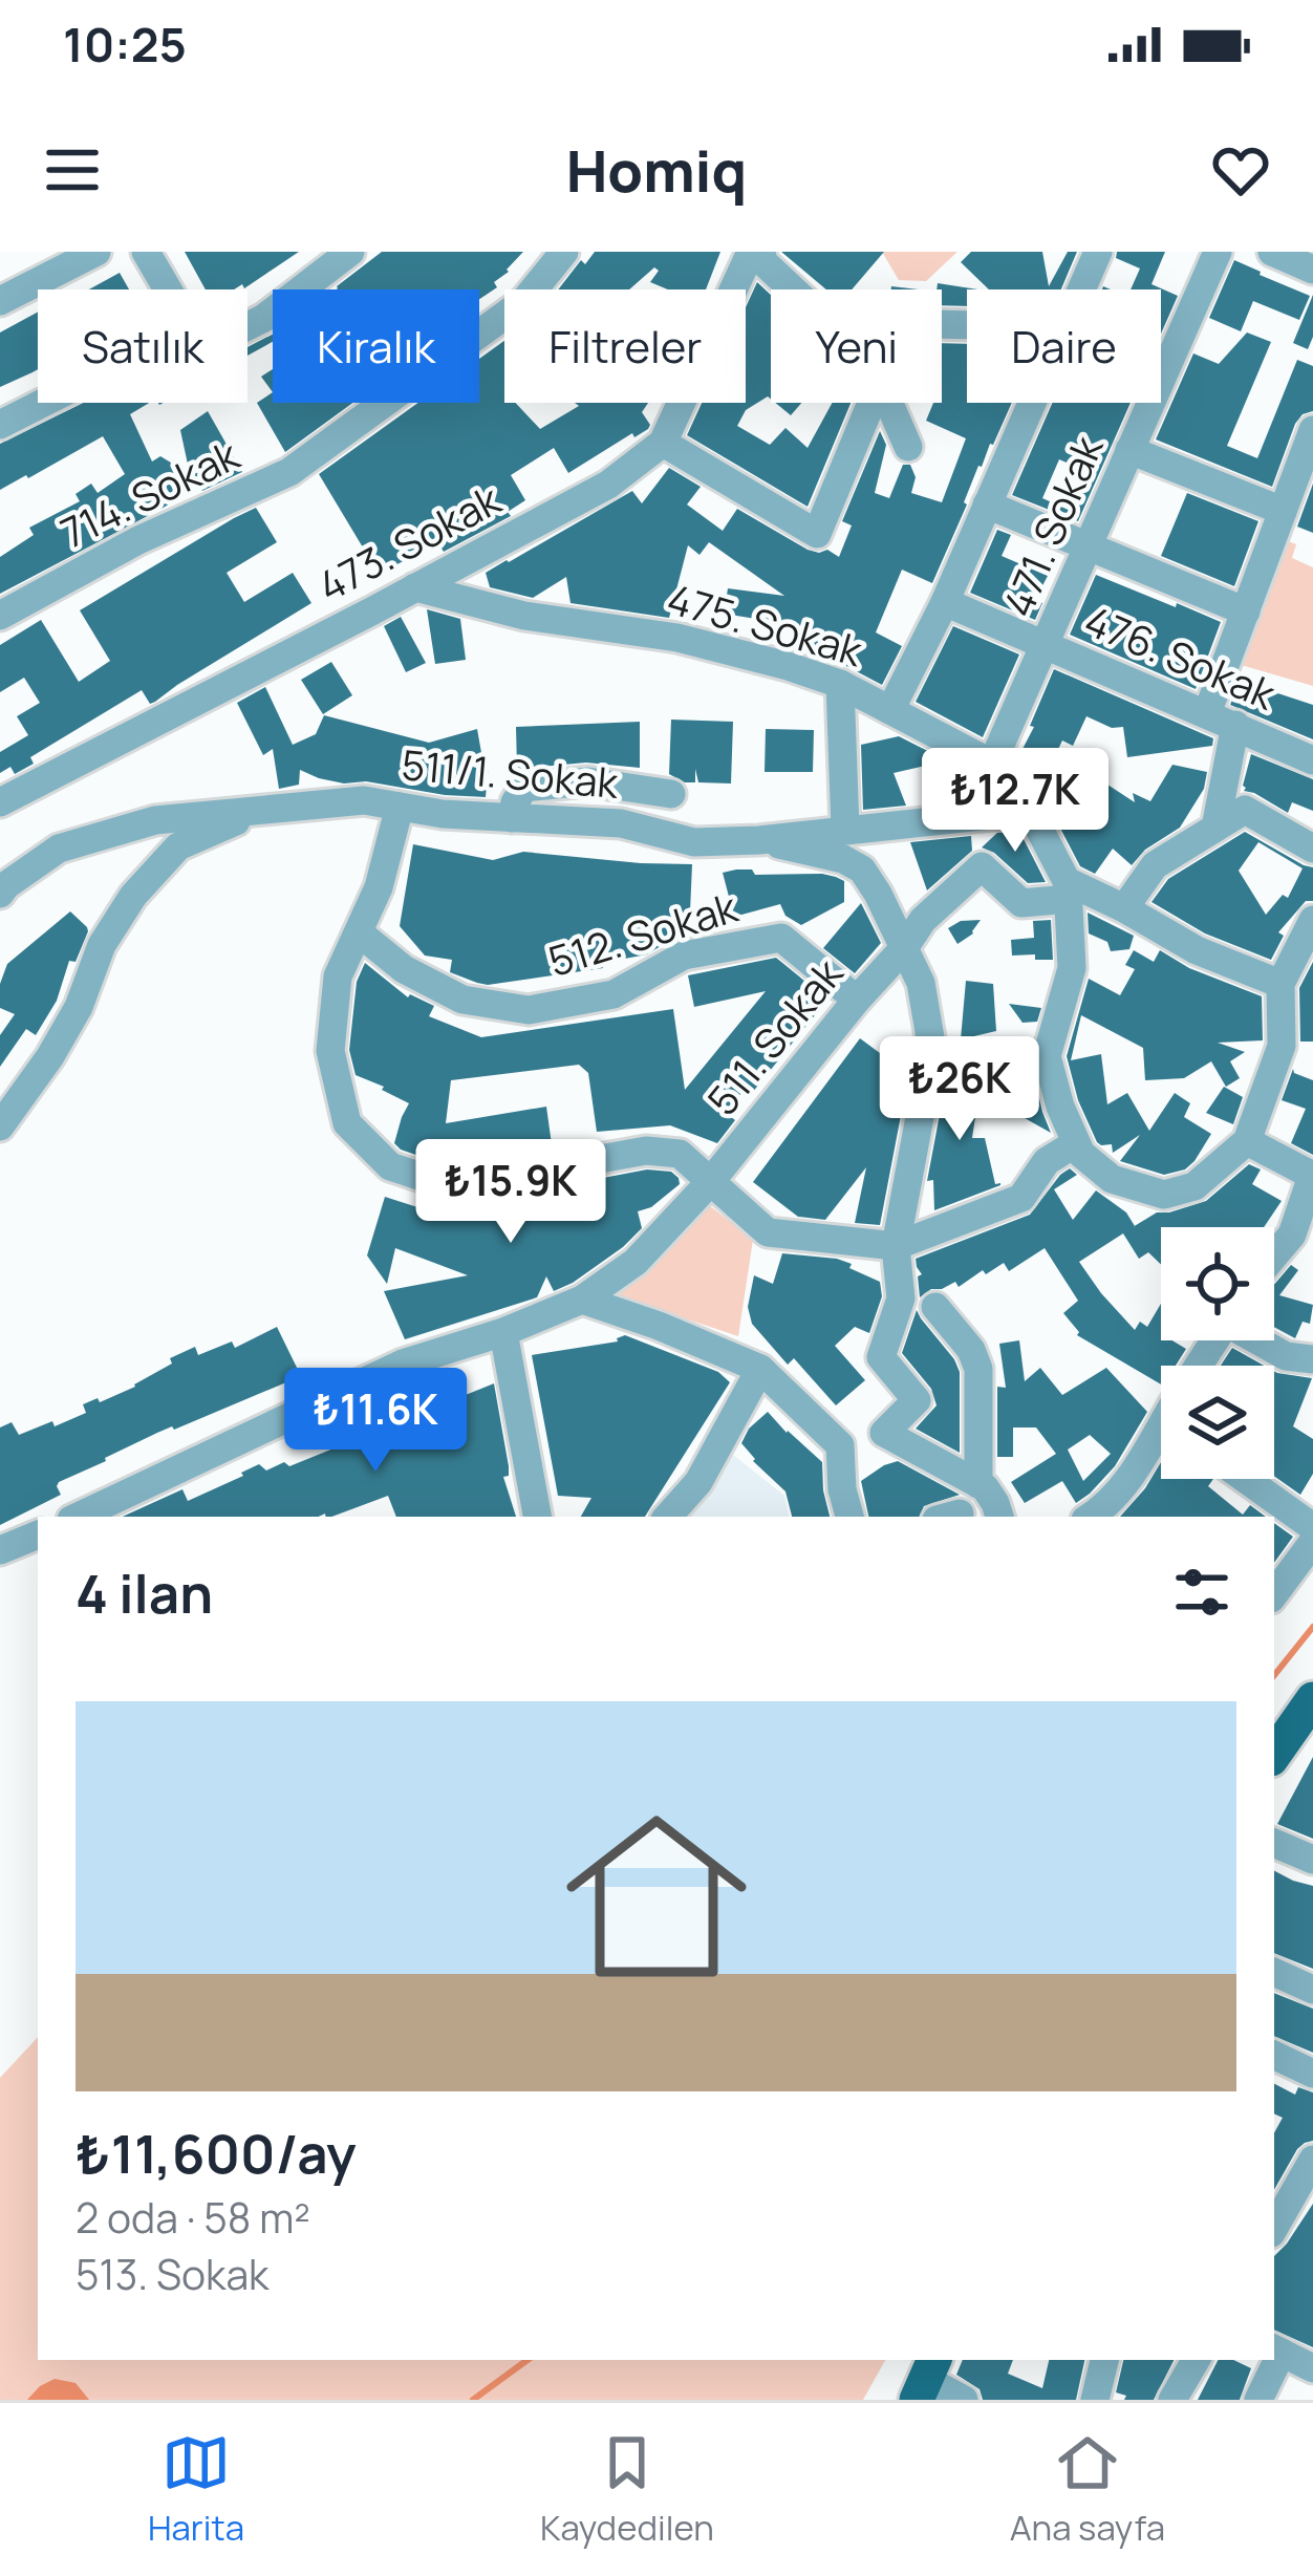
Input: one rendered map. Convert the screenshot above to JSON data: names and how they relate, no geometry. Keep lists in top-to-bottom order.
{
  "streets": {
    "street": [
      "714. Sokak",
      "471. Sokak",
      "473. Sokak",
      "475. Sokak",
      "476. Sokak",
      "511/1. Sokak",
      "512. Sokak",
      "511. Sokak"
    ]
  },
  "crossings": [
    ["471. Sokak", "475. Sokak"],
    ["471. Sokak", "476. Sokak"],
    ["473. Sokak", "475. Sokak"],
    ["475. Sokak", "511/1. Sokak"],
    ["475. Sokak", "511. Sokak"],
    ["512. Sokak", "511. Sokak"]
  ],
  "page": {
    "status": "10:25",
    "header": "Homiq",
    "chip": [
      "Satılık",
      "Kiralık",
      "Filtreler",
      "Yeni",
      "Daire"
    ],
    "price": [
      "₺12.7K",
      "₺26K",
      "₺15.9K",
      "₺11.6K"
    ],
    "heading": "4 ilan",
    "list": [
      {
        "name": "₺11,600/ay",
        "note": "2 oda · 58 m² · 513. Sokak"
      }
    ],
    "tabs": ["Harita", "Kaydedilen", "Ana sayfa"]
  }
}
